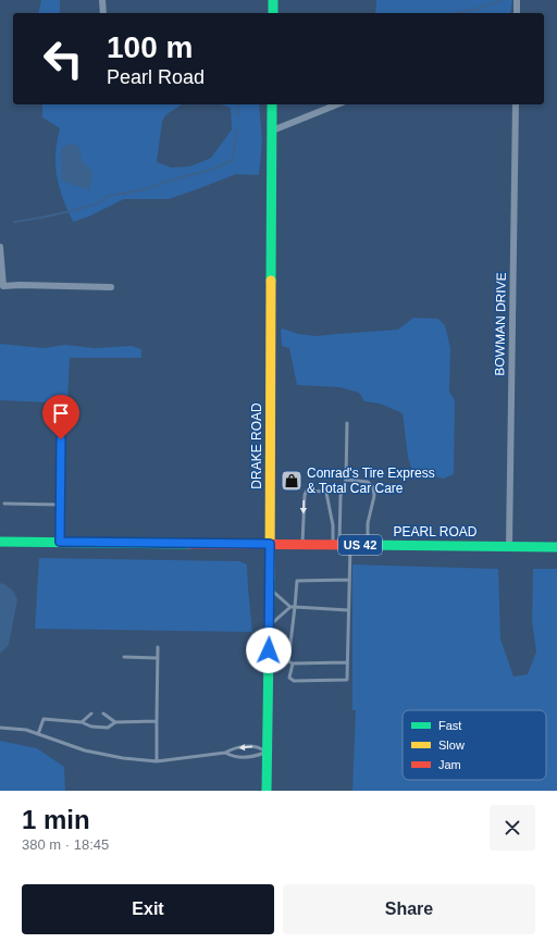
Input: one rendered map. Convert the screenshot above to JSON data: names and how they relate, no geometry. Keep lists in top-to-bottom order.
{
  "streets": {
    "street": [
      "BOWMAN DRIVE",
      "DRAKE ROAD",
      "PEARL ROAD",
      "US 42"
    ]
  },
  "crossings": [
    ["BOWMAN DRIVE", "PEARL ROAD"],
    ["DRAKE ROAD", "PEARL ROAD"]
  ],
  "places": {
    "shop": ["Conrad's Tire Express & Total Car Care"]
  },
  "legend": ["Fast", "Slow", "Jam"],
  "page": {
    "turn": ["100 m", "Pearl Road"],
    "heading": ["1 min", "380 m · 18:45"],
    "buttons": ["Exit", "Share"]
  }
}
